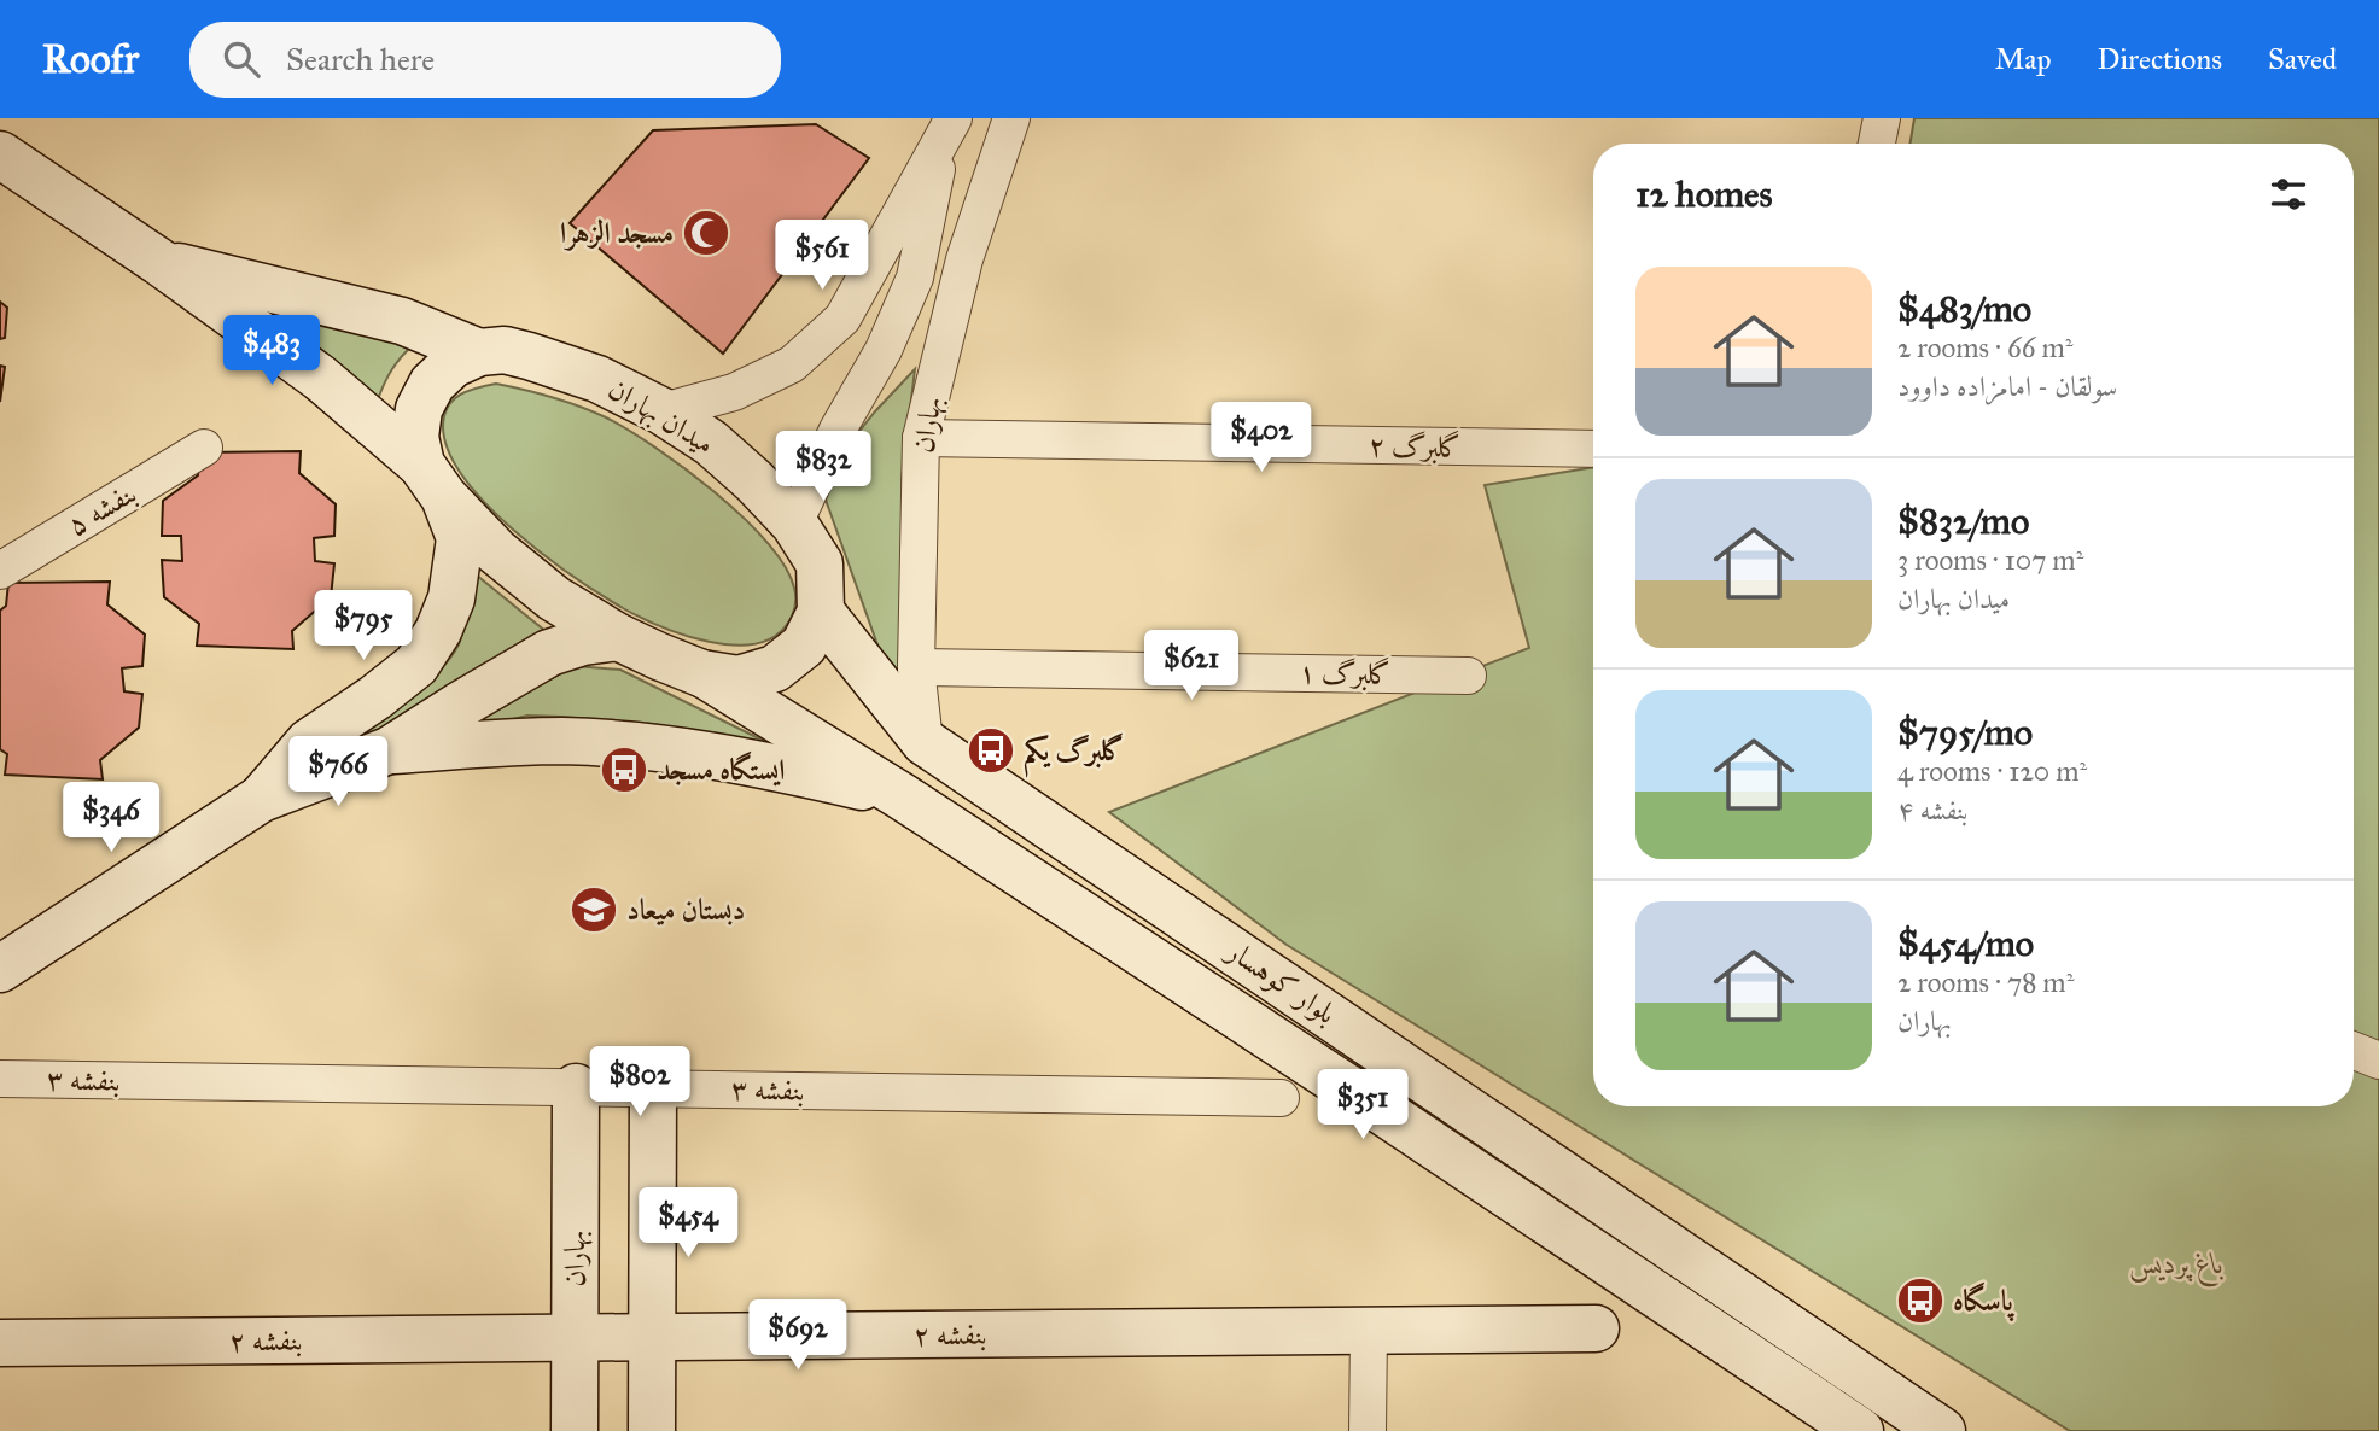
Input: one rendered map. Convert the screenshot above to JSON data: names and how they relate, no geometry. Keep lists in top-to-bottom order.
{
  "streets": {
    "main road": [
      "میدان بهاران",
      "بهاران",
      "بلوار کوهسار",
      "بنفشه ۲"
    ],
    "street": [
      "گلبرگ ۲",
      "بنفشه ۵",
      "گلبرگ ۱",
      "بنفشه ۳"
    ]
  },
  "crossings": [
    ["میدان بهاران", "بلوار کوهسار"],
    ["بهاران", "گلبرگ ۲"],
    ["بهاران", "گلبرگ ۱"],
    ["بهاران", "بلوار کوهسار"],
    ["بهاران", "بنفشه ۳"],
    ["بهاران", "بنفشه ۲"]
  ],
  "parks": ["باغ پردیس"],
  "places": {
    "mosque": ["مسجد الزهرا"],
    "bus stop": ["گلبرگ یکم", "ایستگاه مسجد", "پاسگاه"],
    "school or university": ["دبستان میعاد"]
  },
  "page": {
    "header": "Roofr",
    "search": "Search here",
    "nav": ["Map", "Directions", "Saved"],
    "heading": "12 homes",
    "price": [
      "$561",
      "$483",
      "$402",
      "$832",
      "$795",
      "$621",
      "$766",
      "$346",
      "$802",
      "$351",
      "$454",
      "$692"
    ],
    "list": [
      {
        "name": "$483/mo",
        "note": "2 rooms · 66 m² · سولقان - امامزاده داوود"
      },
      {
        "name": "$832/mo",
        "note": "3 rooms · 107 m² · میدان بهاران"
      },
      {
        "name": "$795/mo",
        "note": "4 rooms · 120 m² · بنفشه ۴"
      },
      {
        "name": "$454/mo",
        "note": "2 rooms · 78 m² · بهاران"
      }
    ]
  }
}
